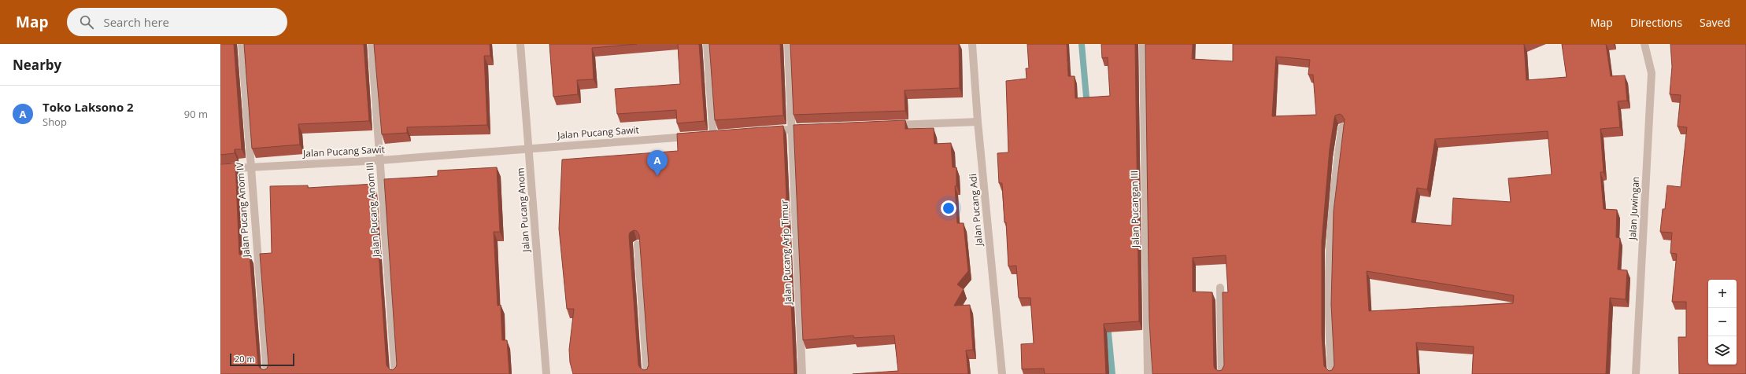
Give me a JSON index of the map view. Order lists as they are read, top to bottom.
{
  "streets": {
    "street": [
      "Jalan Pucang Sawit",
      "Jalan Juwingan",
      "Jalan Pucangan III",
      "Jalan Pucang Anom IV",
      "Jalan Pucang Anom III",
      "Jalan Pucang Anom",
      "Jalan Pucang Adi",
      "Jalan Pucang Arjo Timur"
    ]
  },
  "crossings": [
    ["Jalan Pucang Sawit", "Jalan Pucang Anom IV"],
    ["Jalan Pucang Sawit", "Jalan Pucang Anom III"],
    ["Jalan Pucang Sawit", "Jalan Pucang Anom"]
  ],
  "scale_bar": "20 m",
  "page": {
    "header": "Map",
    "search": "Search here",
    "nav": ["Map", "Directions", "Saved"],
    "heading": "Nearby",
    "list": [
      {
        "mark": "A",
        "name": "Toko Laksono 2",
        "note": "Shop",
        "value": "90 m"
      }
    ],
    "pins": "A",
    "map_buttons": ["+", "−"],
    "scale": "20 m"
  }
}
